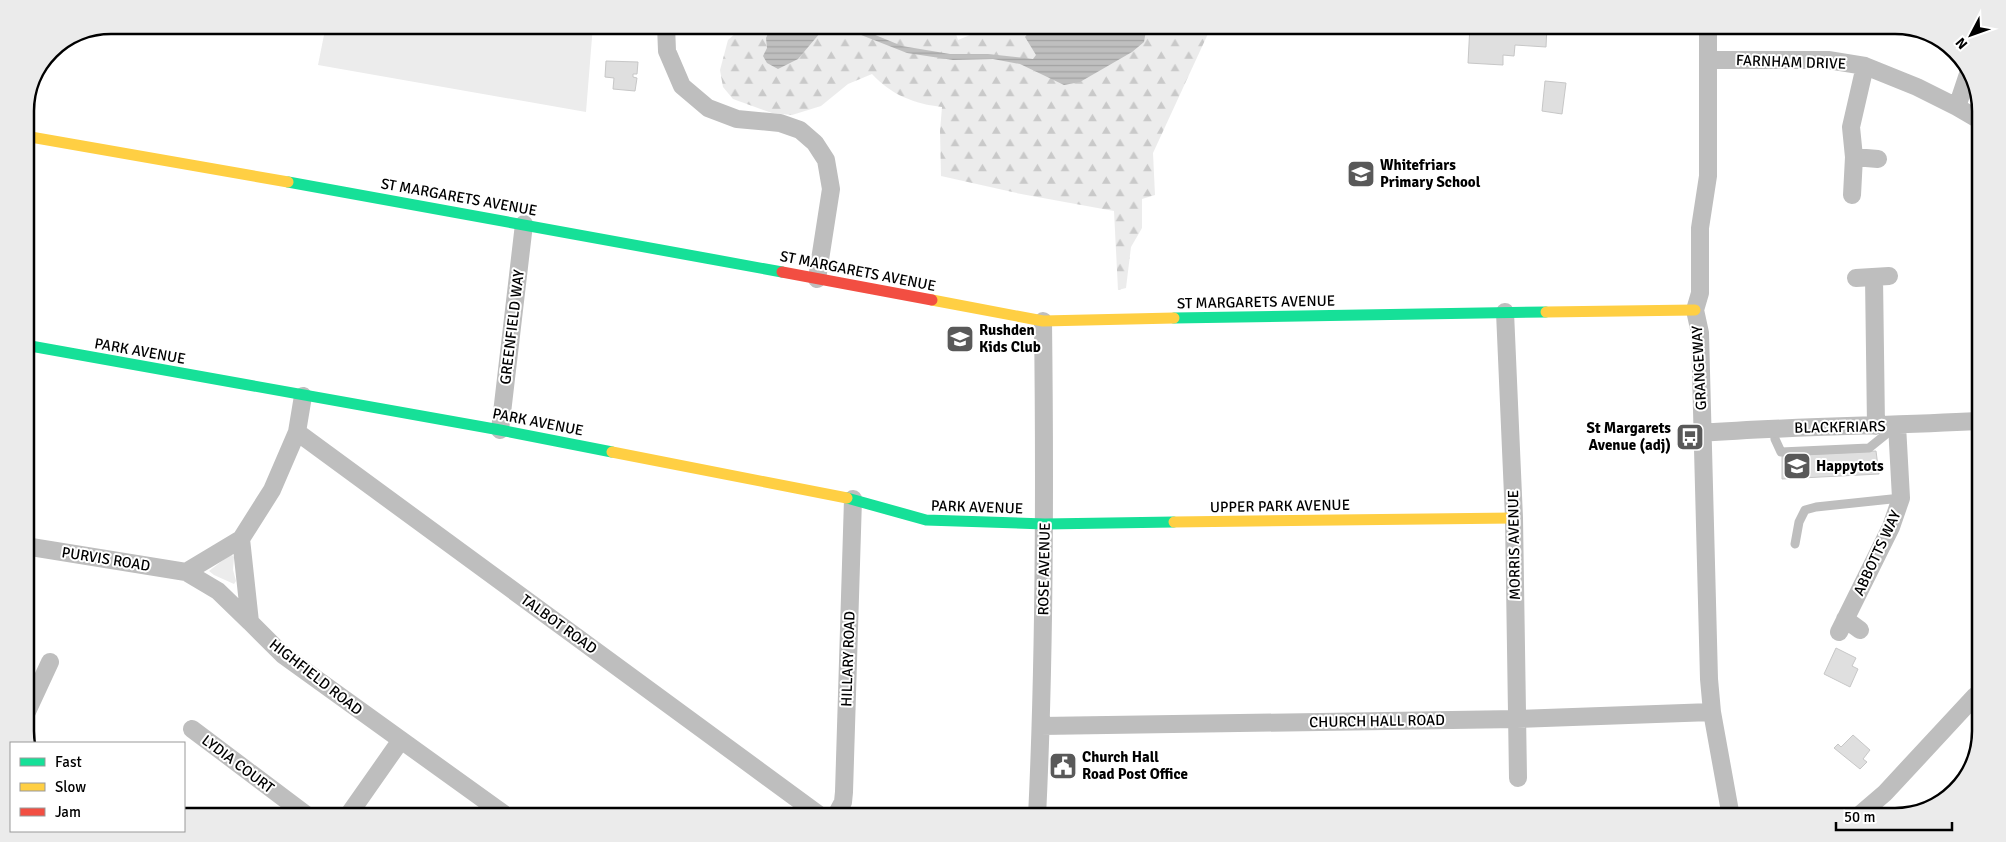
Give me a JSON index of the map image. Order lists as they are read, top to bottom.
{
  "streets": {
    "street": [
      "FARNHAM DRIVE",
      "ST MARGARETS AVENUE",
      "GREENFIELD WAY",
      "PARK AVENUE",
      "GRANGEWAY",
      "BLACKFRIARS",
      "UPPER PARK AVENUE",
      "MORRIS AVENUE",
      "ABBOTTS WAY",
      "PURVIS ROAD",
      "ROSE AVENUE",
      "TALBOT ROAD",
      "HILLARY ROAD",
      "HIGHFIELD ROAD",
      "CHURCH HALL ROAD",
      "LYDIA COURT"
    ]
  },
  "crossings": [
    ["FARNHAM DRIVE", "GRANGEWAY"],
    ["ST MARGARETS AVENUE", "GREENFIELD WAY"],
    ["ST MARGARETS AVENUE", "GRANGEWAY"],
    ["ST MARGARETS AVENUE", "MORRIS AVENUE"],
    ["ST MARGARETS AVENUE", "ROSE AVENUE"],
    ["GREENFIELD WAY", "PARK AVENUE"],
    ["PARK AVENUE", "UPPER PARK AVENUE"],
    ["PARK AVENUE", "ROSE AVENUE"],
    ["PARK AVENUE", "HILLARY ROAD"],
    ["GRANGEWAY", "BLACKFRIARS"],
    ["GRANGEWAY", "CHURCH HALL ROAD"],
    ["BLACKFRIARS", "ABBOTTS WAY"],
    ["UPPER PARK AVENUE", "MORRIS AVENUE"],
    ["UPPER PARK AVENUE", "ROSE AVENUE"],
    ["MORRIS AVENUE", "CHURCH HALL ROAD"],
    ["PURVIS ROAD", "HIGHFIELD ROAD"],
    ["ROSE AVENUE", "CHURCH HALL ROAD"]
  ],
  "places": {
    "school or university": ["Whitefriars Primary School", "Rushden Kids Club", "Happytots"],
    "bus stop": ["St Margarets Avenue (adj)"],
    "public building": ["Church Hall Road Post Office"]
  },
  "legend": ["Fast", "Slow", "Jam"],
  "scale_bar": "50 m",
  "north": "bottom left"
}
